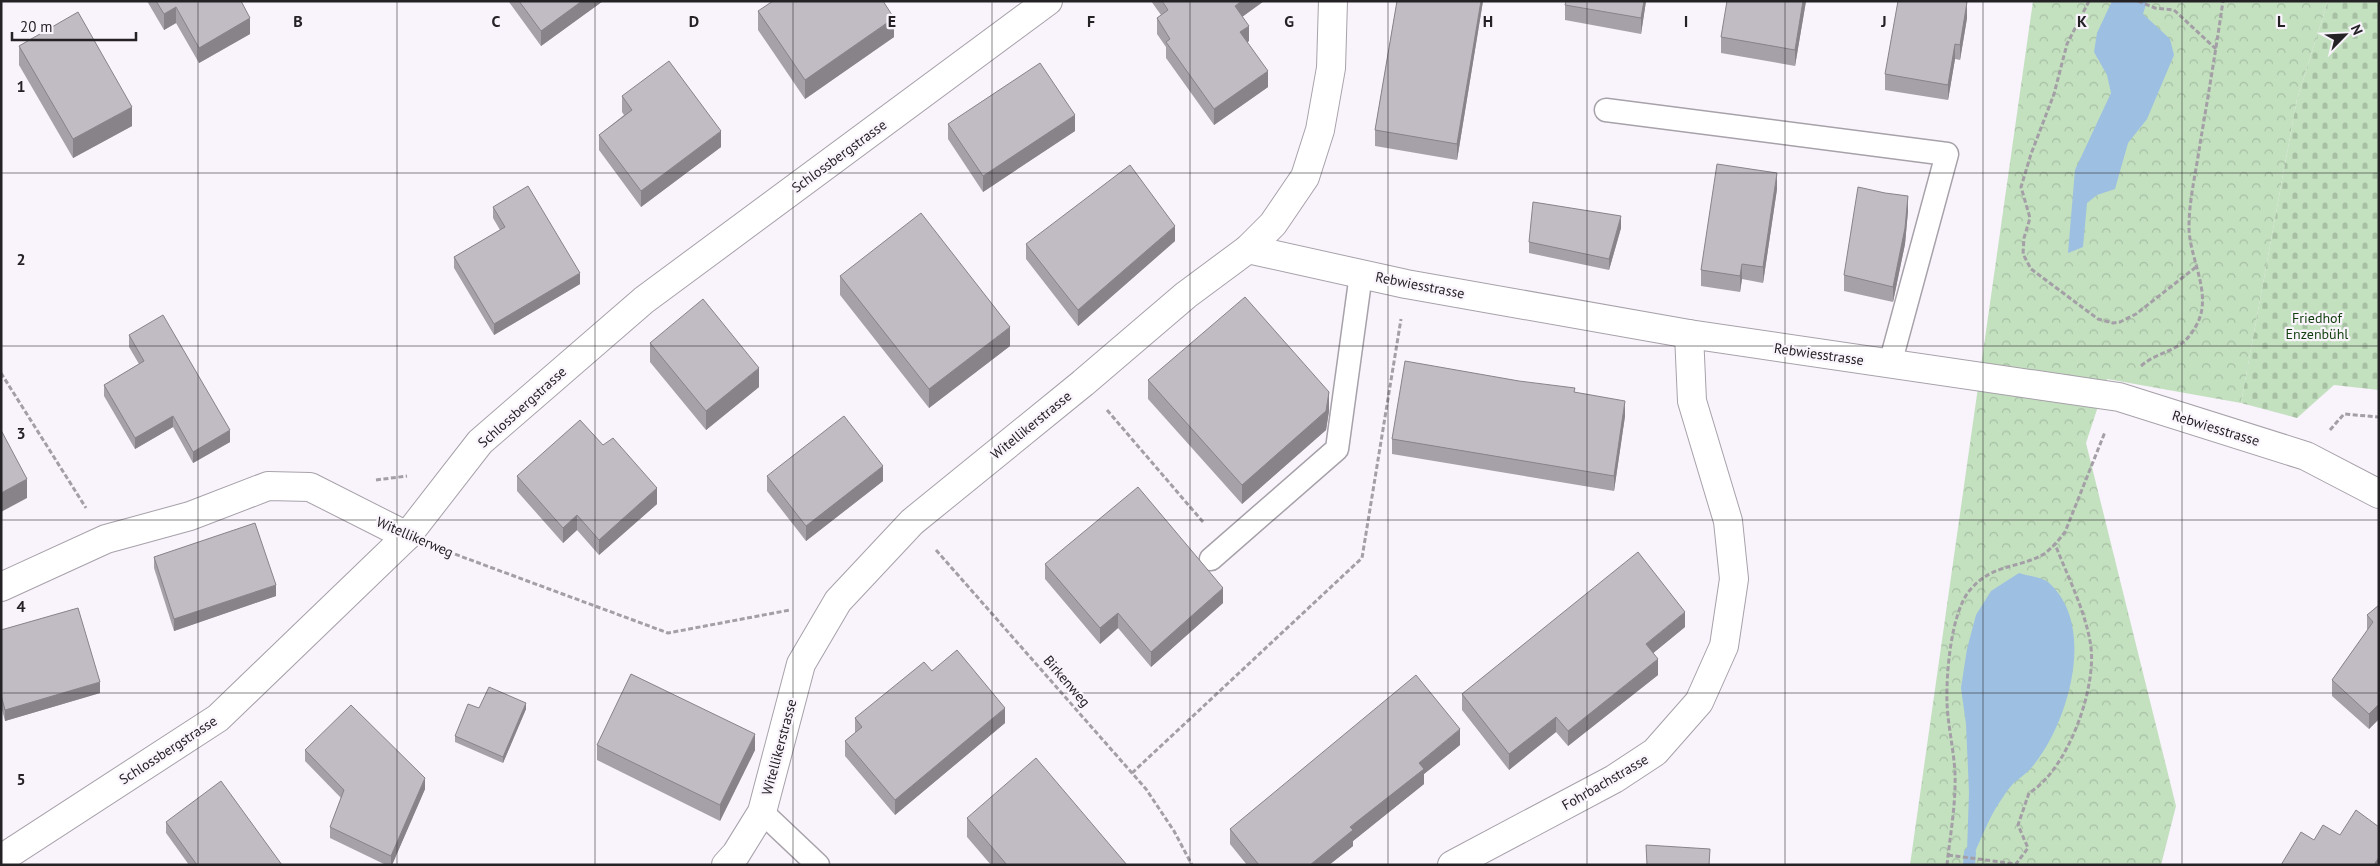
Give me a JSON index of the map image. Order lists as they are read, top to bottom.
{
  "streets": {
    "street": [
      "Schlossbergstrasse",
      "Rebwiesstrasse",
      "Witellikerstrasse",
      "Witellikerweg",
      "Fohrbachstrasse"
    ],
    "path": ["Birkenweg"]
  },
  "crossings": [
    ["Schlossbergstrasse", "Witellikerweg"],
    ["Rebwiesstrasse", "Witellikerstrasse"],
    ["Rebwiesstrasse", "Fohrbachstrasse"],
    ["Witellikerstrasse", "Witellikerweg"],
    ["Witellikerstrasse", "Birkenweg"]
  ],
  "parks": ["Friedhof Enzenbühl"],
  "scale_bar": "20 m",
  "north": "top right",
  "grid": {
    "columns": [
      "B",
      "C",
      "D",
      "E",
      "F",
      "G",
      "H",
      "I",
      "J",
      "K",
      "L"
    ],
    "rows": [
      "1",
      "2",
      "3",
      "4",
      "5"
    ]
  }
}
